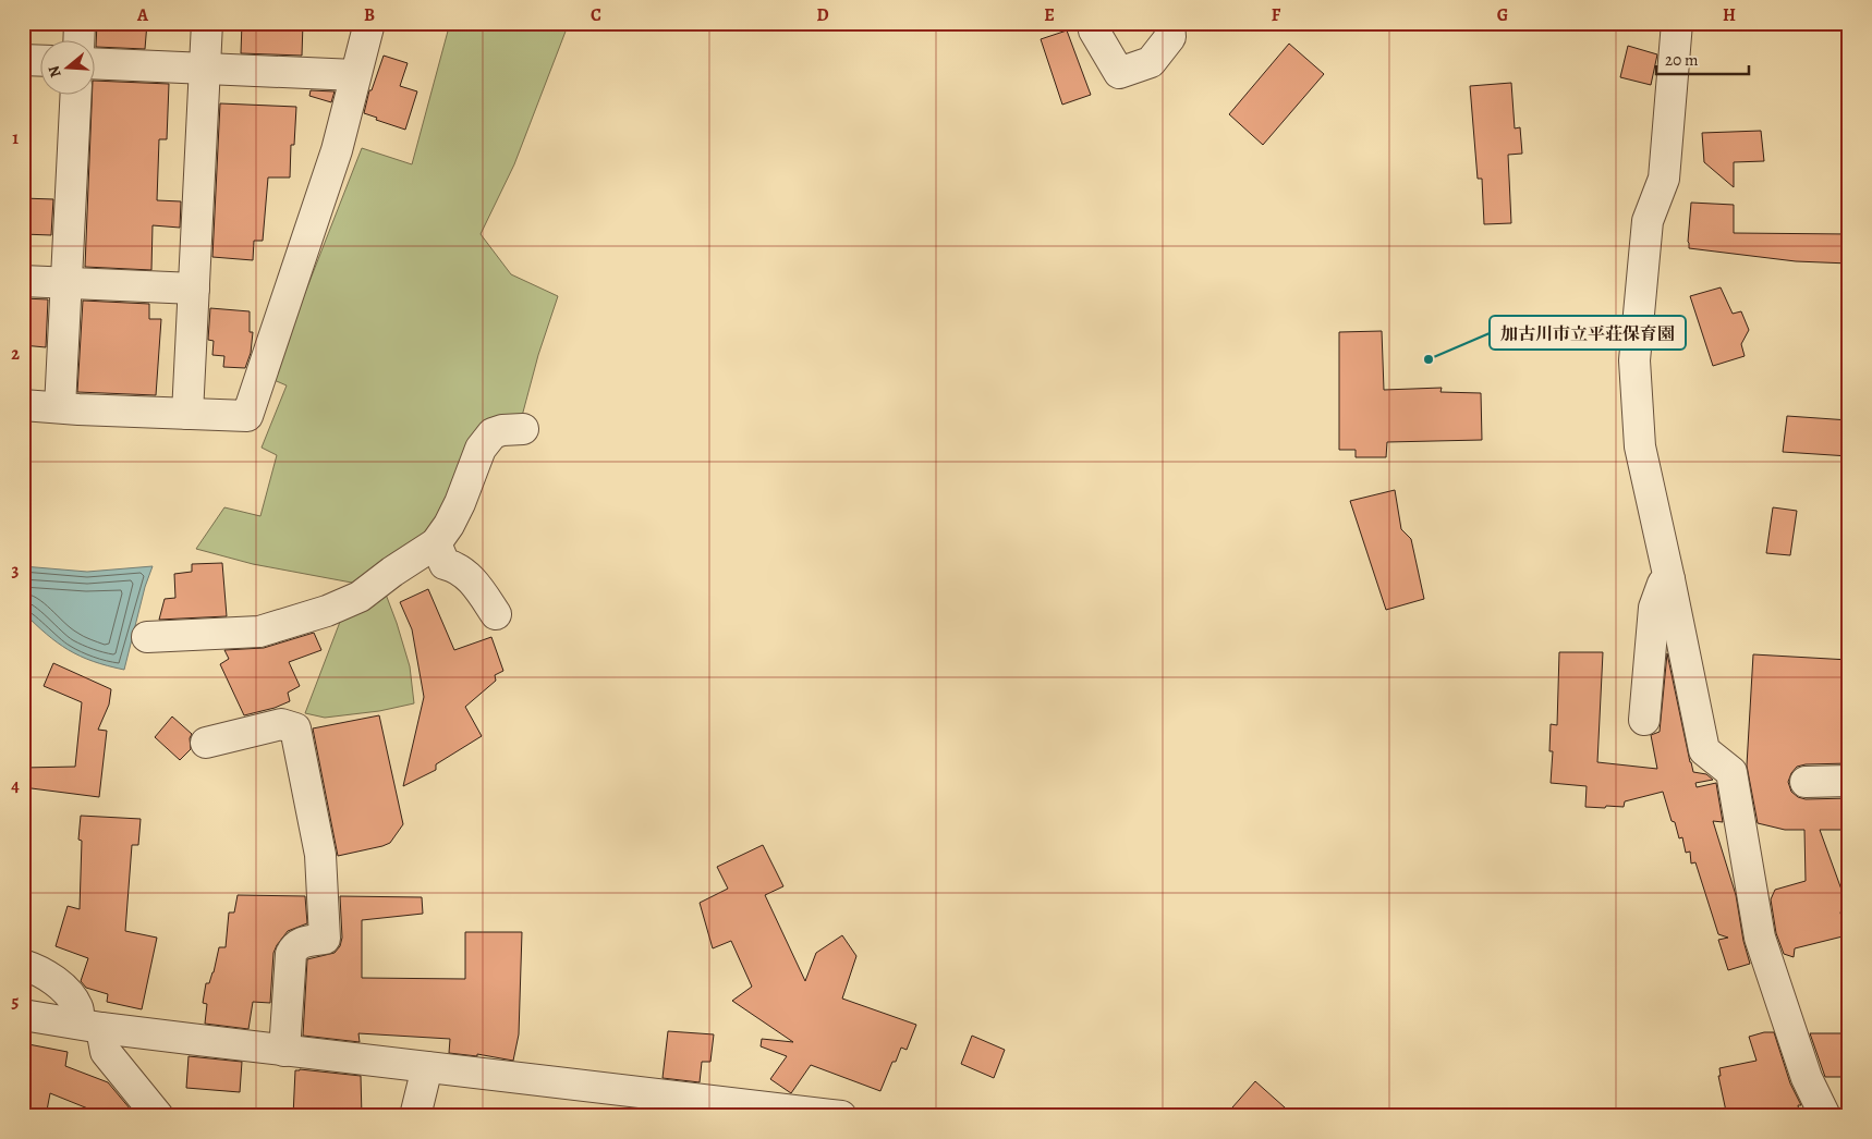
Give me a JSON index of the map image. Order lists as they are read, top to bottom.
{
  "places": ["加古川市立平荘保育園"],
  "scale_bar": "20 m",
  "north": "left",
  "grid": {
    "columns": [
      "A",
      "B",
      "C",
      "D",
      "E",
      "F",
      "G",
      "H"
    ],
    "rows": [
      "1",
      "2",
      "3",
      "4",
      "5"
    ]
  }
}
